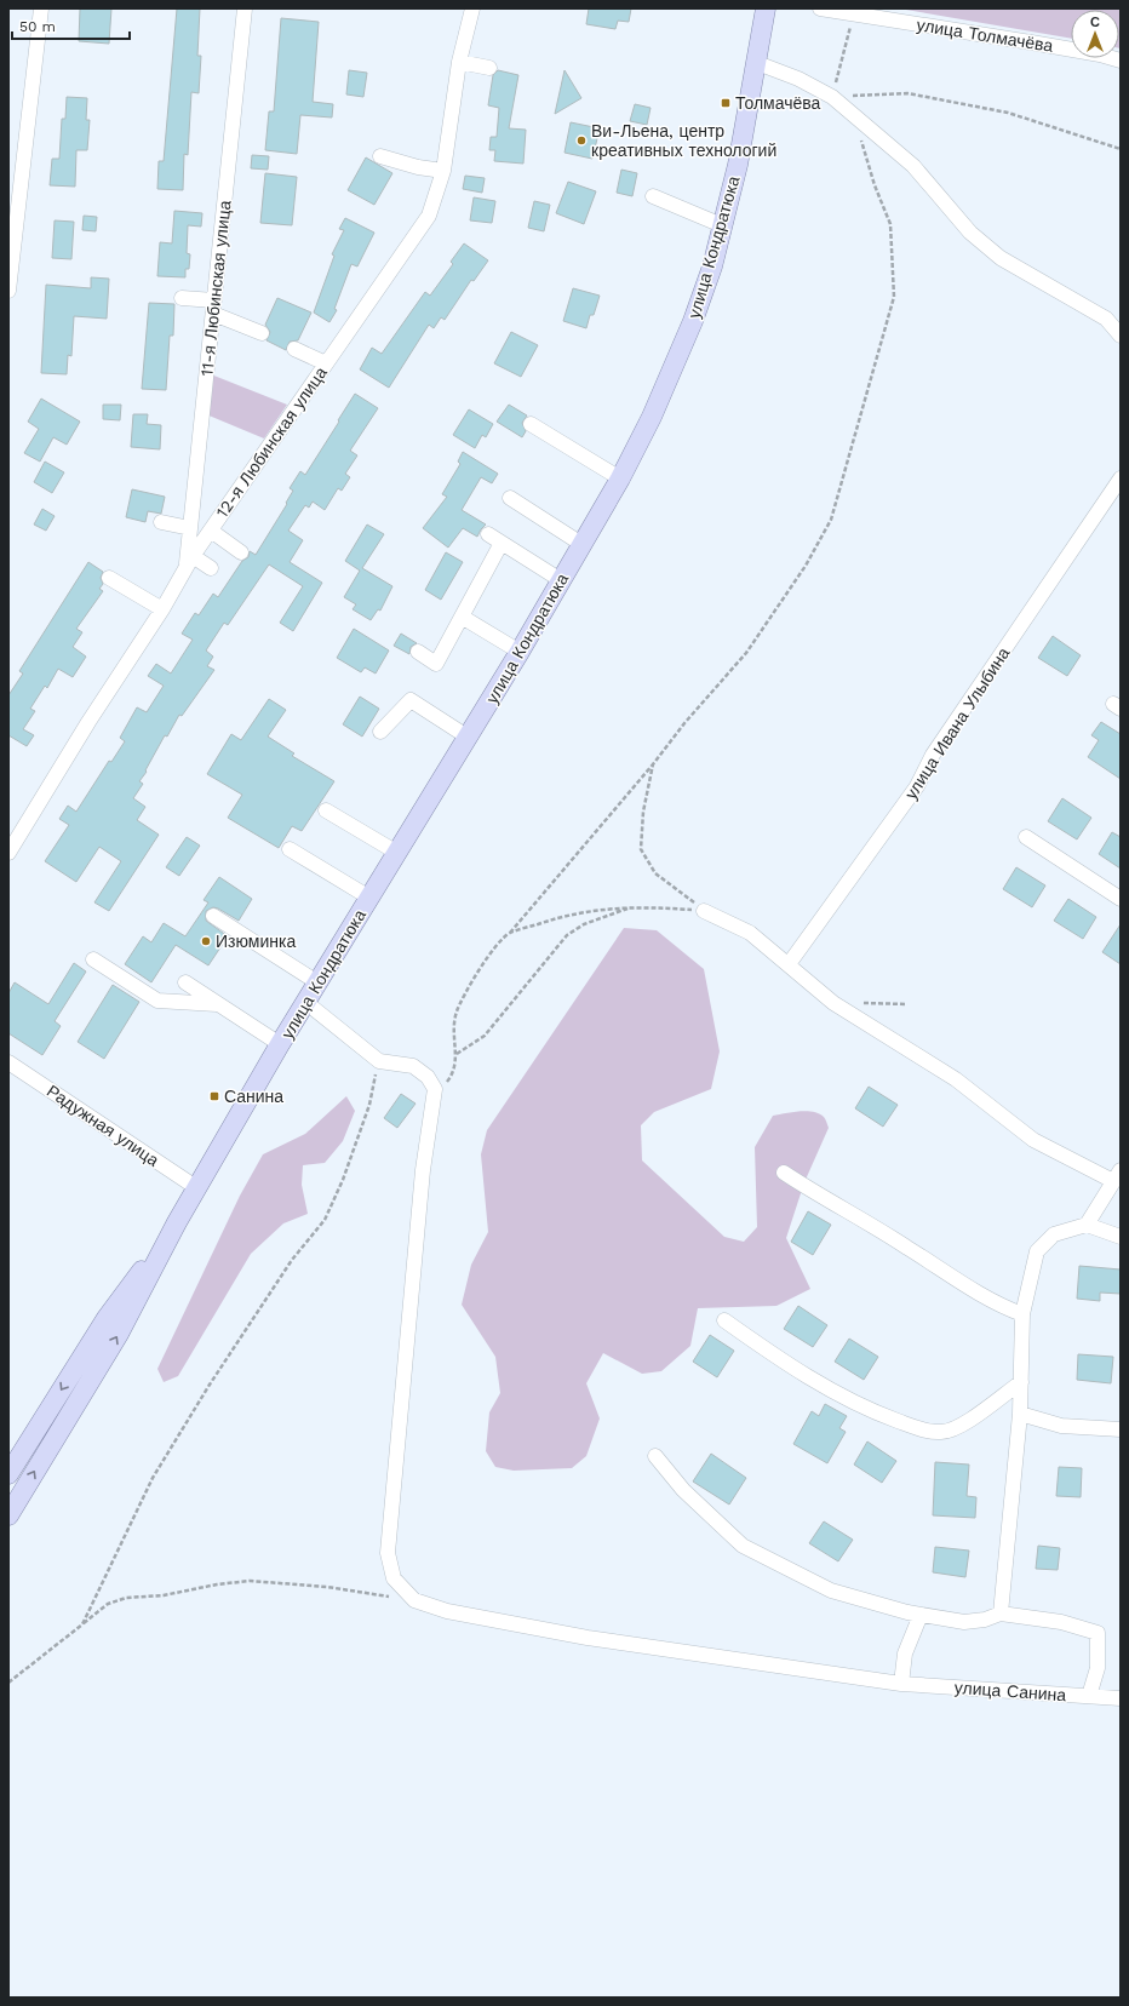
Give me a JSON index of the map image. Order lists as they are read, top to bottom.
{
  "streets": {
    "main road": ["улица Кондратюка"],
    "street": [
      "улица Толмачёва",
      "11-я Любинская улица",
      "12-я Любинская улица",
      "улица Ивана Улыбина",
      "Радужная улица",
      "улица Санина"
    ]
  },
  "crossings": [
    ["улица Кондратюка", "Радужная улица"],
    ["11-я Любинская улица", "12-я Любинская улица"]
  ],
  "places": {
    "transit": ["Толмачёва", "Санина"],
    "other": ["Ви-Льена, центр креативных технологий", "Изюминка"]
  },
  "scale_bar": "50 m",
  "north": "top"
}
